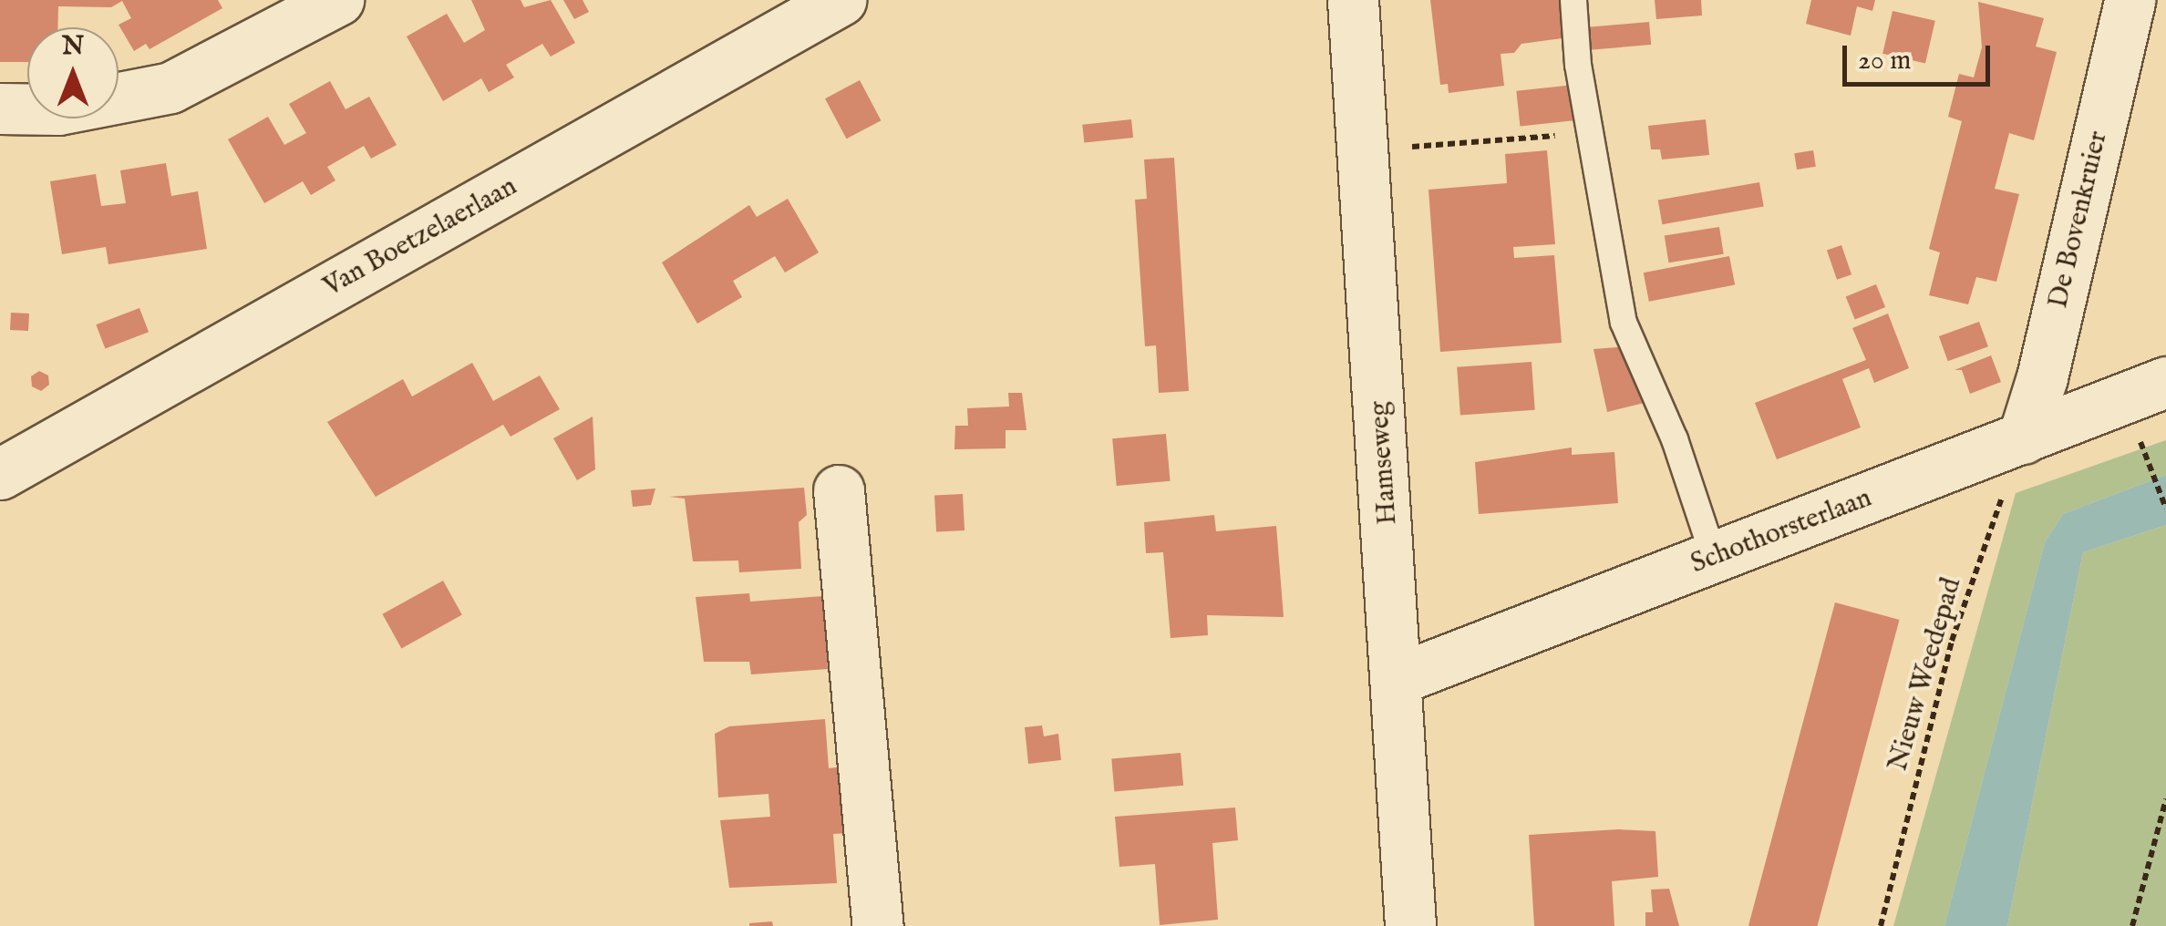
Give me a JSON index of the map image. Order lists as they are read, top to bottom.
{
  "streets": {
    "street": [
      "De Bovenkruier",
      "Van Boetzelaerlaan",
      "Hamseweg",
      "Schothorsterlaan"
    ],
    "path": ["Nieuw Weedepad"]
  },
  "crossings": [
    ["De Bovenkruier", "Schothorsterlaan"],
    ["De Bovenkruier", "Nieuw Weedepad"],
    ["Hamseweg", "Schothorsterlaan"],
    ["Schothorsterlaan", "Nieuw Weedepad"]
  ],
  "scale_bar": "20 m",
  "north": "top"
}
